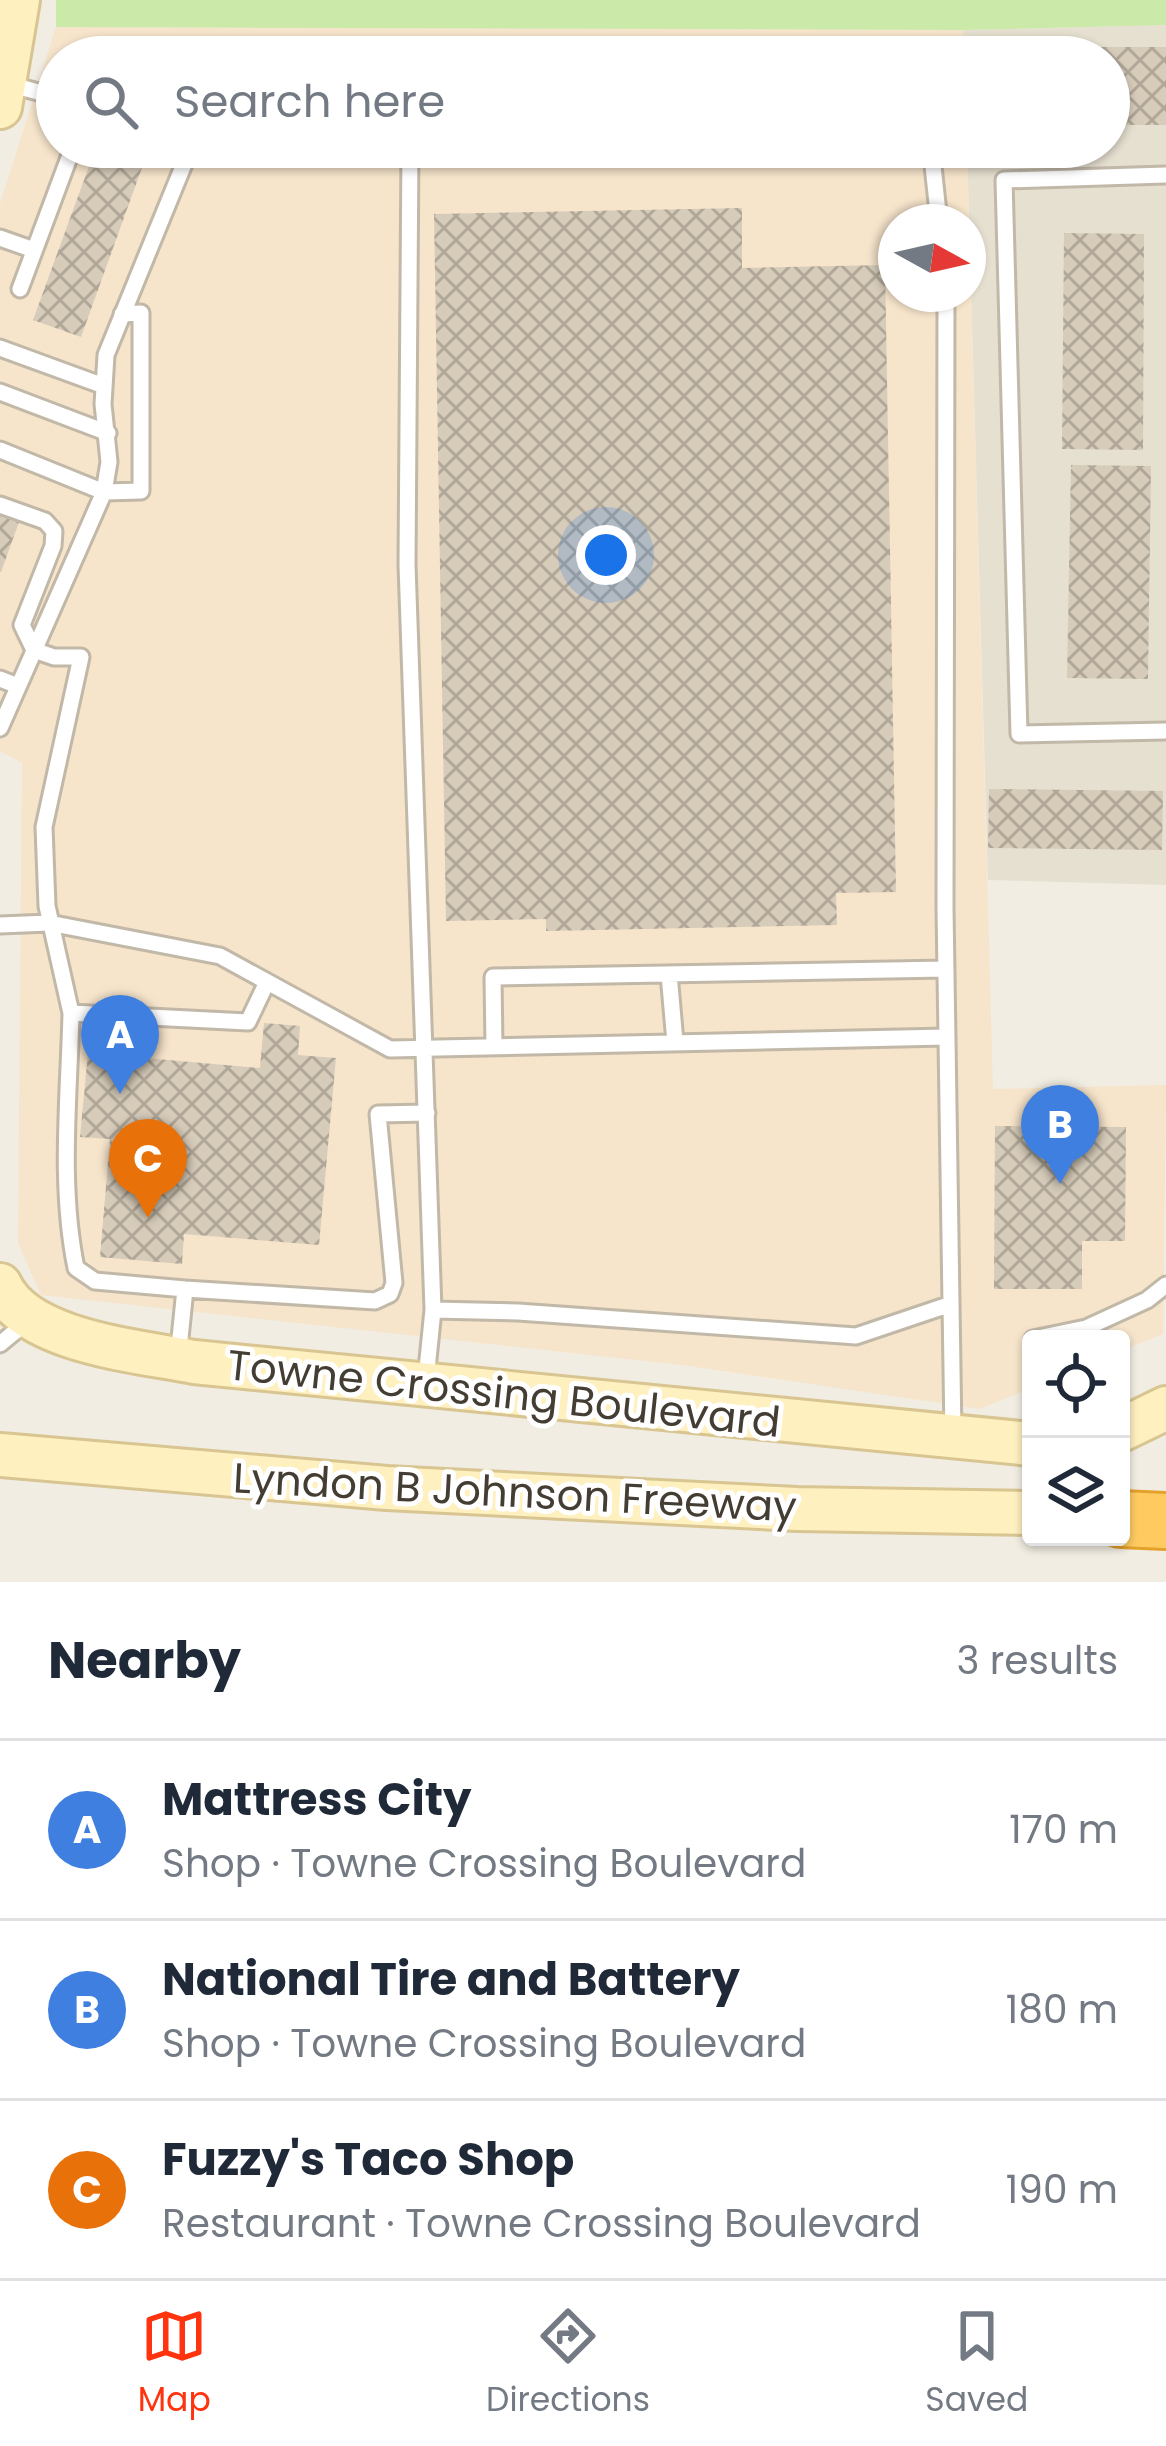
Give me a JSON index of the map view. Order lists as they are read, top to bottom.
{
  "streets": {
    "main road": ["Towne Crossing Boulevard", "Lyndon B Johnson Freeway"]
  },
  "north": "right",
  "page": {
    "search": "Search here",
    "pins": ["A", "B", "C"],
    "heading": ["Nearby", "3 results"],
    "list": [
      {
        "mark": "A",
        "name": "Mattress City",
        "note": "Shop · Towne Crossing Boulevard",
        "value": "170 m"
      },
      {
        "mark": "B",
        "name": "National Tire and Battery",
        "note": "Shop · Towne Crossing Boulevard",
        "value": "180 m"
      },
      {
        "mark": "C",
        "name": "Fuzzy's Taco Shop",
        "note": "Restaurant · Towne Crossing Boulevard",
        "value": "190 m"
      }
    ],
    "nav": ["Map", "Directions", "Saved"]
  }
}
